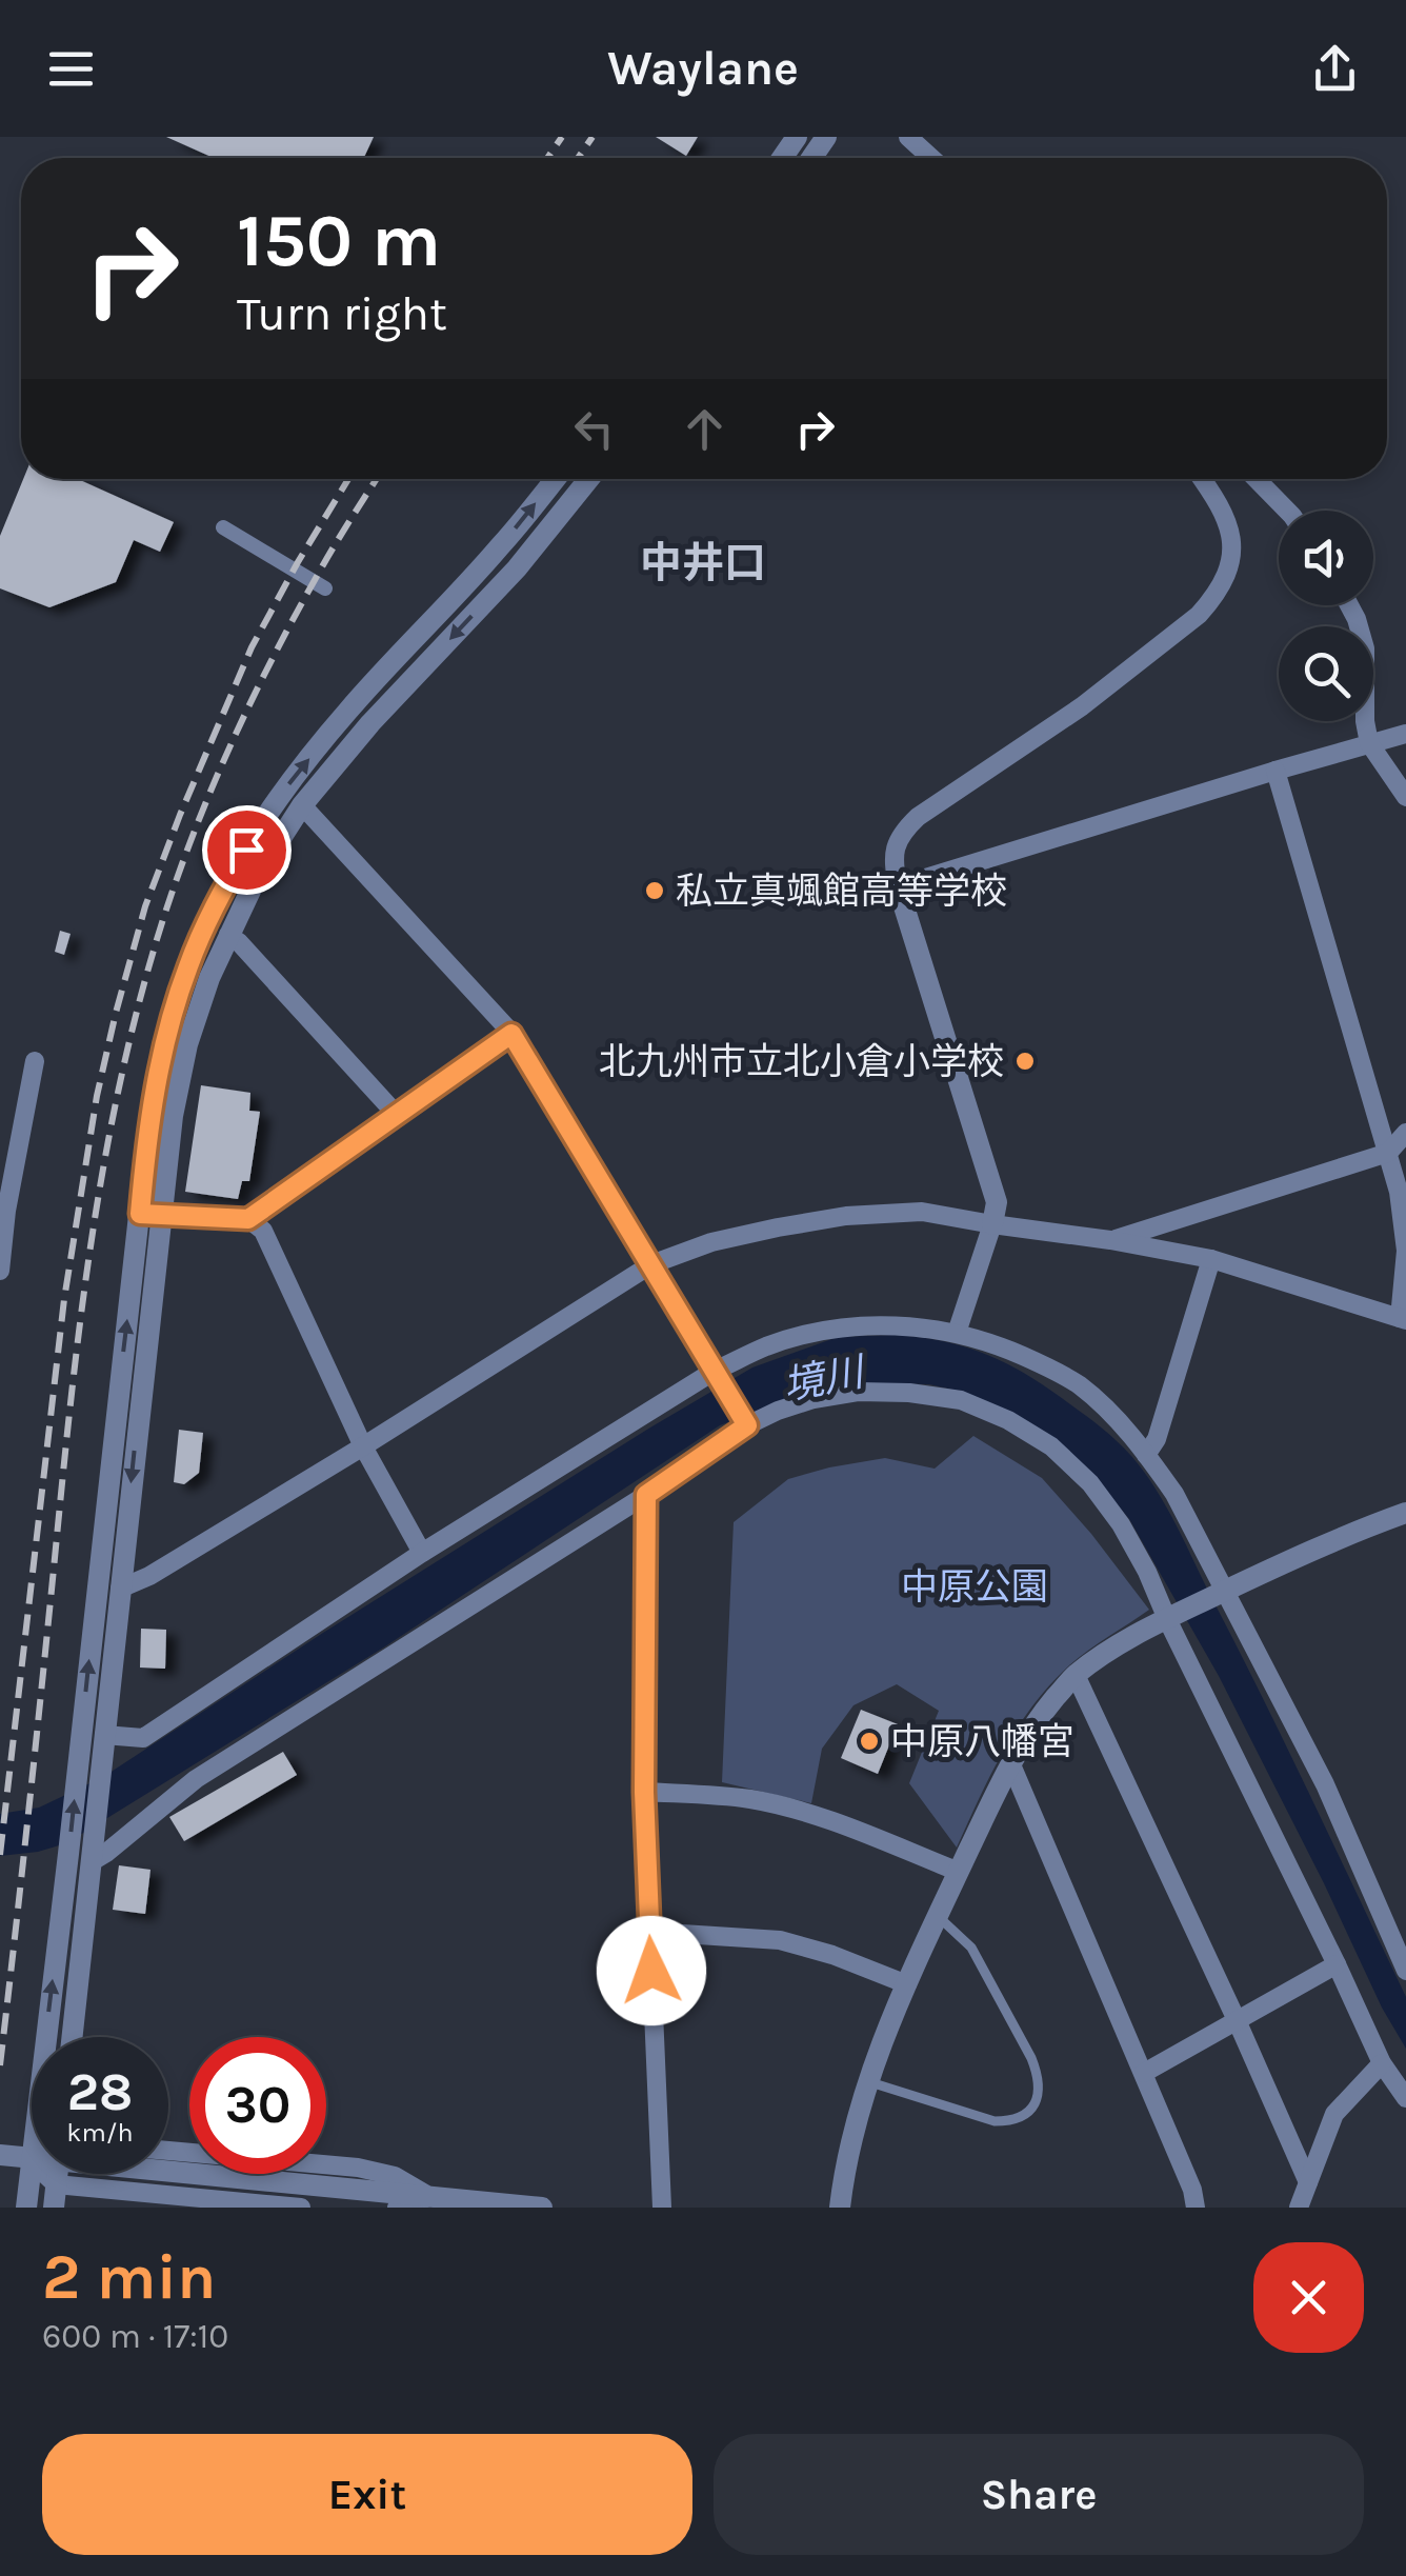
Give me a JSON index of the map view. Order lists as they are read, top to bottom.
{
  "districts": ["中井口"],
  "water": ["境川"],
  "parks": ["中原公園"],
  "places": ["私立真颯館高等学校", "北九州市立北小倉小学校", "中原八幡宮"],
  "page": {
    "header": "Waylane",
    "turn": ["150 m", "Turn right"],
    "speed": "28 km/h",
    "limit": "30",
    "heading": ["2 min", "600 m · 17:10"],
    "buttons": ["Exit", "Share"]
  }
}
